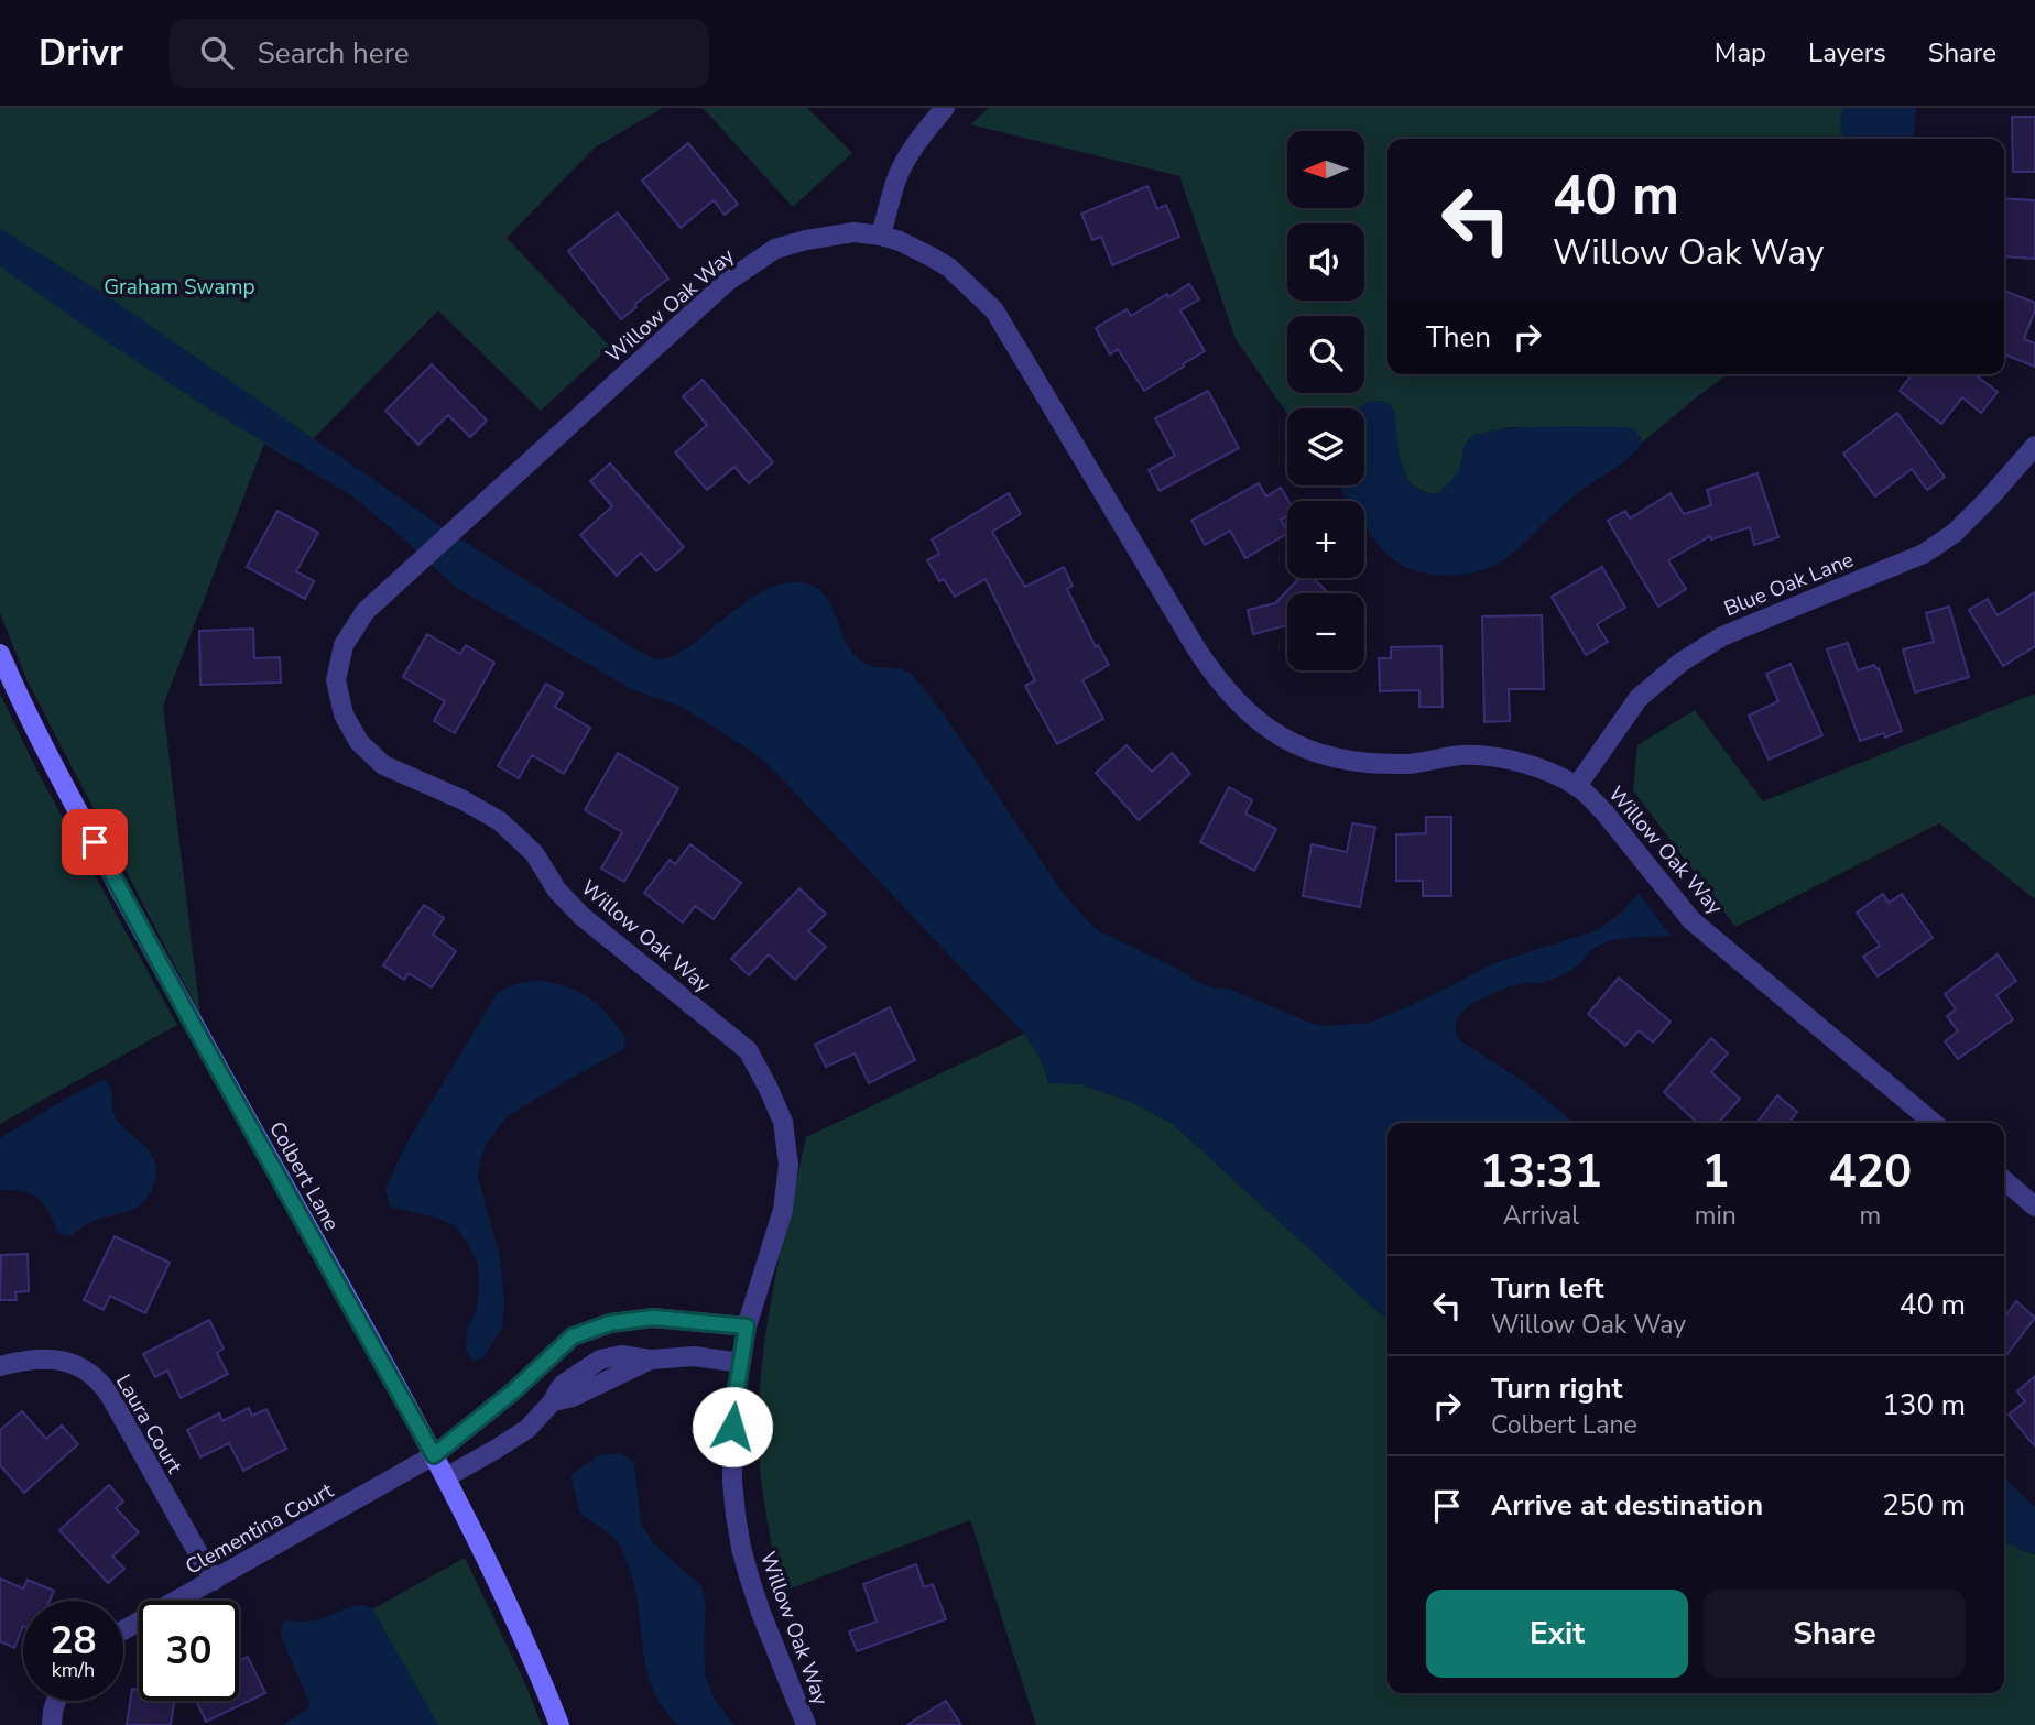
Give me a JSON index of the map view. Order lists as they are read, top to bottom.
{
  "streets": {
    "street": [
      "Willow Oak Way",
      "Blue Oak Lane",
      "Colbert Lane",
      "Laura Court",
      "Clementina Court"
    ]
  },
  "crossings": [
    ["Willow Oak Way", "Blue Oak Lane"],
    ["Colbert Lane", "Clementina Court"],
    ["Laura Court", "Clementina Court"]
  ],
  "parks": ["Graham Swamp"],
  "north": "left",
  "page": {
    "header": "Drivr",
    "search": "Search here",
    "nav": ["Map", "Layers", "Share"],
    "map_buttons": ["+", "−"],
    "turn": ["40 m", "Willow Oak Way"],
    "then": "Then",
    "eta": [
      "13:31",
      "Arrival",
      "1",
      "min",
      "420",
      "m"
    ],
    "list": [
      {
        "name": "Turn left",
        "note": "Willow Oak Way",
        "value": "40 m"
      },
      {
        "name": "Turn right",
        "note": "Colbert Lane",
        "value": "130 m"
      },
      {
        "name": "Arrive at destination",
        "value": "250 m"
      }
    ],
    "buttons": ["Exit", "Share"],
    "speed": "28 km/h",
    "limit": "30"
  }
}
